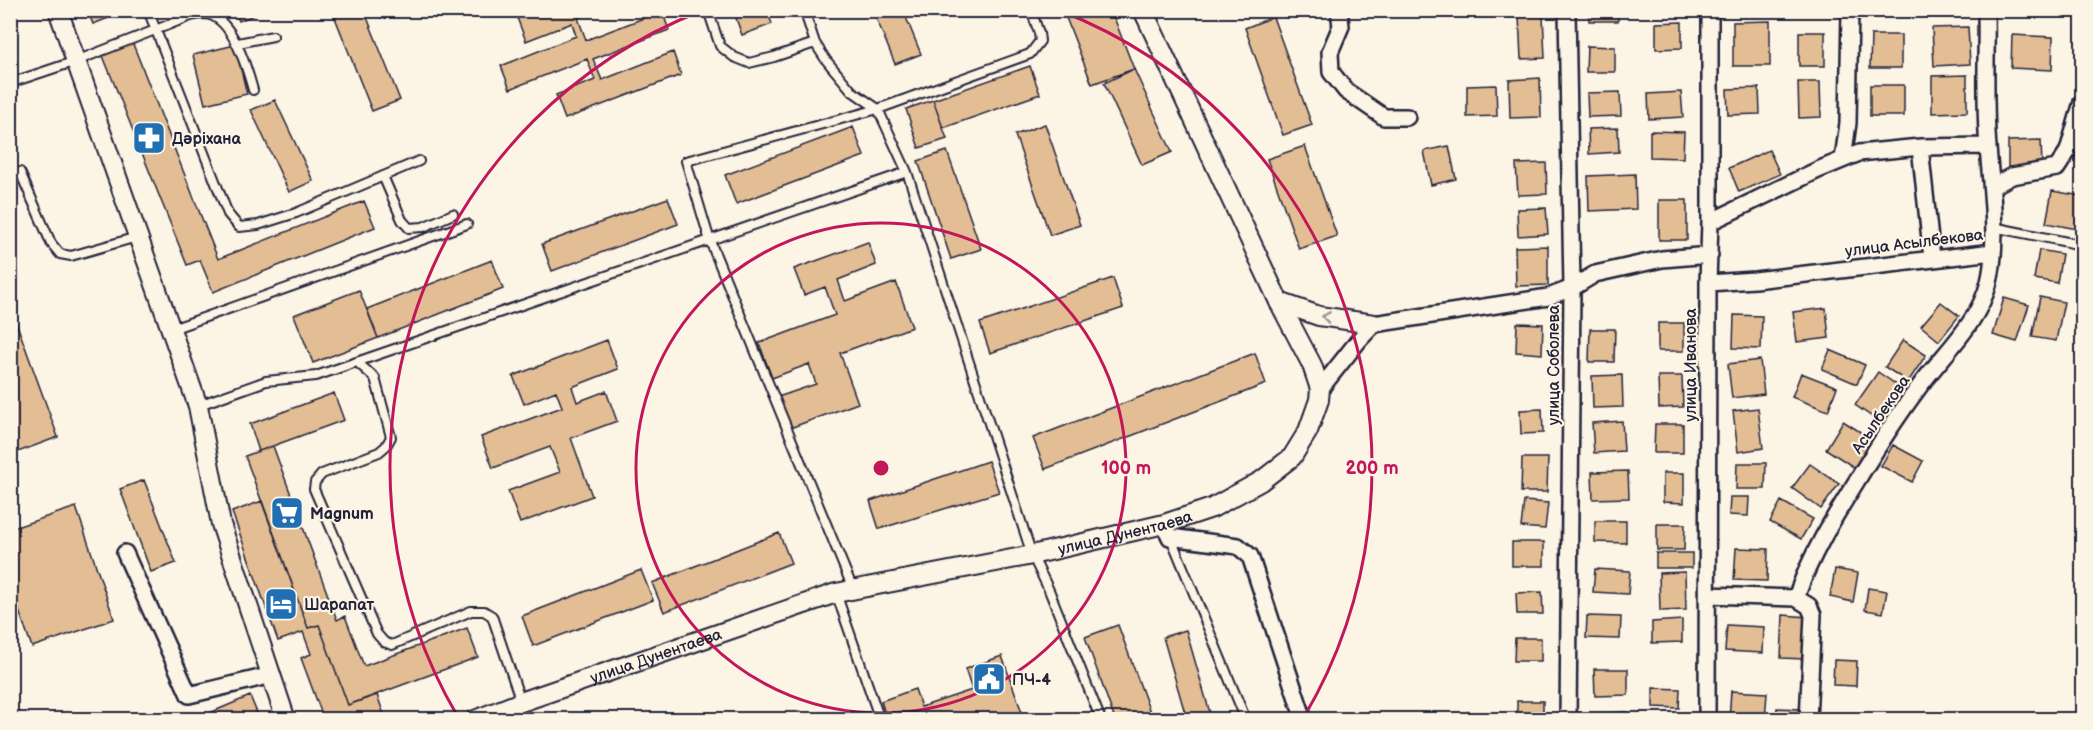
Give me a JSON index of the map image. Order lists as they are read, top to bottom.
{
  "streets": {
    "street": [
      "улица Асылбекова",
      "улица Соболева",
      "улица Иванова",
      "Асылбекова",
      "улица Дунентаева"
    ]
  },
  "crossings": [
    ["улица Асылбекова", "улица Иванова"],
    ["улица Асылбекова", "Асылбекова"]
  ],
  "places": {
    "pharmacy": ["Дəріхана"],
    "supermarket": ["Magnum"],
    "hotel": ["Шарапат"],
    "public building": ["ПЧ-4"]
  },
  "rings": ["100 m", "200 m"]
}
